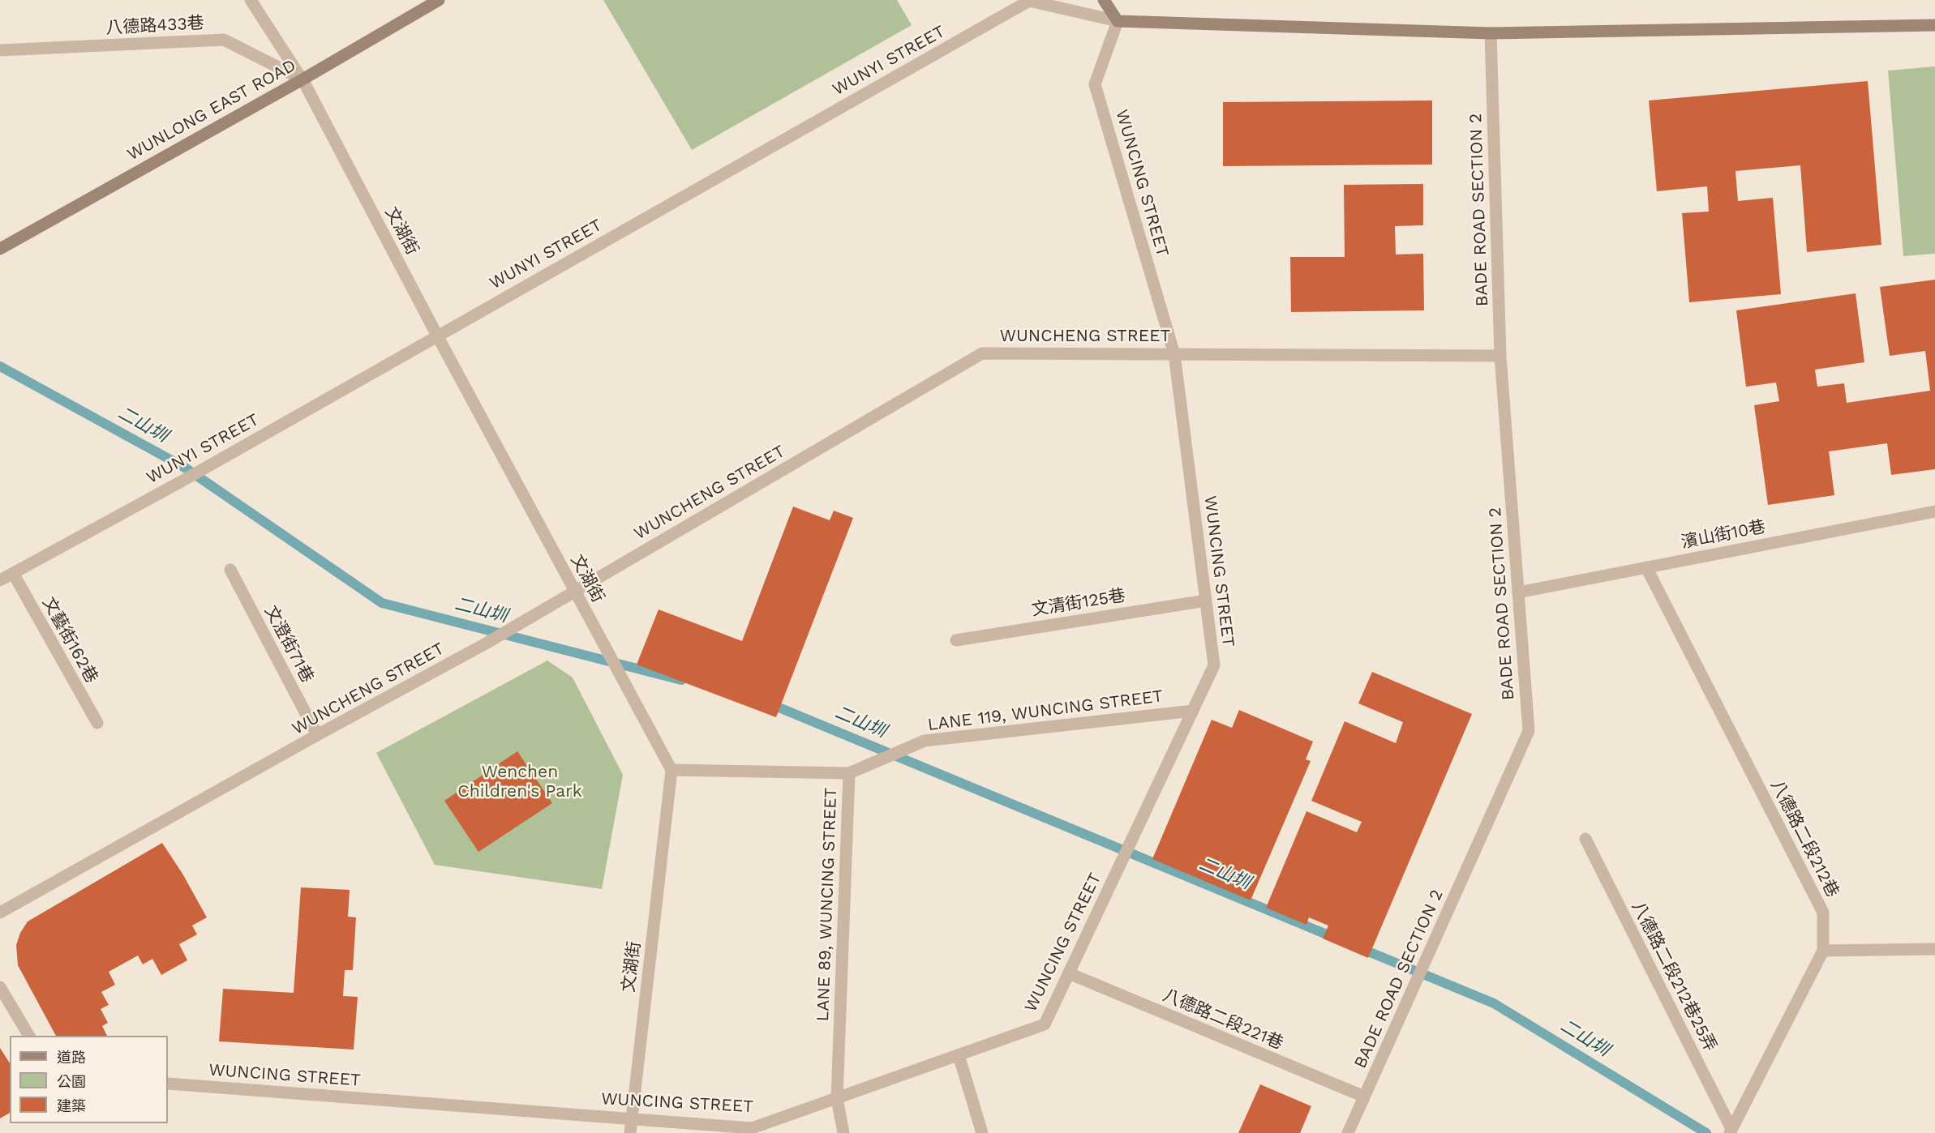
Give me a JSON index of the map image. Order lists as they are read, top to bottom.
{
  "streets": {
    "street": [
      "八德路433巷",
      "WUNYI STREET",
      "WUNLONG EAST ROAD",
      "WUNCING STREET",
      "BADE ROAD SECTION 2",
      "文湖街",
      "WUNCHENG STREET",
      "濱山街10巷",
      "文清街125巷",
      "文藝街162巷",
      "文澄街71巷",
      "LANE 119, WUNCING STREET",
      "八德路二段212巷",
      "LANE 89, WUNCING STREET",
      "八德路二段212巷25弄",
      "八德路二段221巷"
    ]
  },
  "crossings": [
    ["八德路433巷", "WUNLONG EAST ROAD"],
    ["八德路433巷", "文湖街"],
    ["WUNYI STREET", "WUNCING STREET"],
    ["WUNYI STREET", "文湖街"],
    ["WUNYI STREET", "文藝街162巷"],
    ["WUNLONG EAST ROAD", "文湖街"],
    ["WUNCING STREET", "文湖街"],
    ["WUNCING STREET", "WUNCHENG STREET"],
    ["WUNCING STREET", "文清街125巷"],
    ["WUNCING STREET", "LANE 119, WUNCING STREET"],
    ["WUNCING STREET", "LANE 89, WUNCING STREET"],
    ["WUNCING STREET", "八德路二段221巷"],
    ["BADE ROAD SECTION 2", "WUNCHENG STREET"],
    ["BADE ROAD SECTION 2", "濱山街10巷"],
    ["BADE ROAD SECTION 2", "八德路二段221巷"],
    ["文湖街", "WUNCHENG STREET"],
    ["文湖街", "LANE 89, WUNCING STREET"],
    ["WUNCHENG STREET", "文澄街71巷"],
    ["濱山街10巷", "八德路二段212巷"],
    ["LANE 119, WUNCING STREET", "LANE 89, WUNCING STREET"],
    ["八德路二段212巷", "八德路二段212巷25弄"]
  ],
  "water": ["二山圳"],
  "parks": ["Wenchen Children's Park"],
  "legend": ["道路", "公園", "建築"]
}
